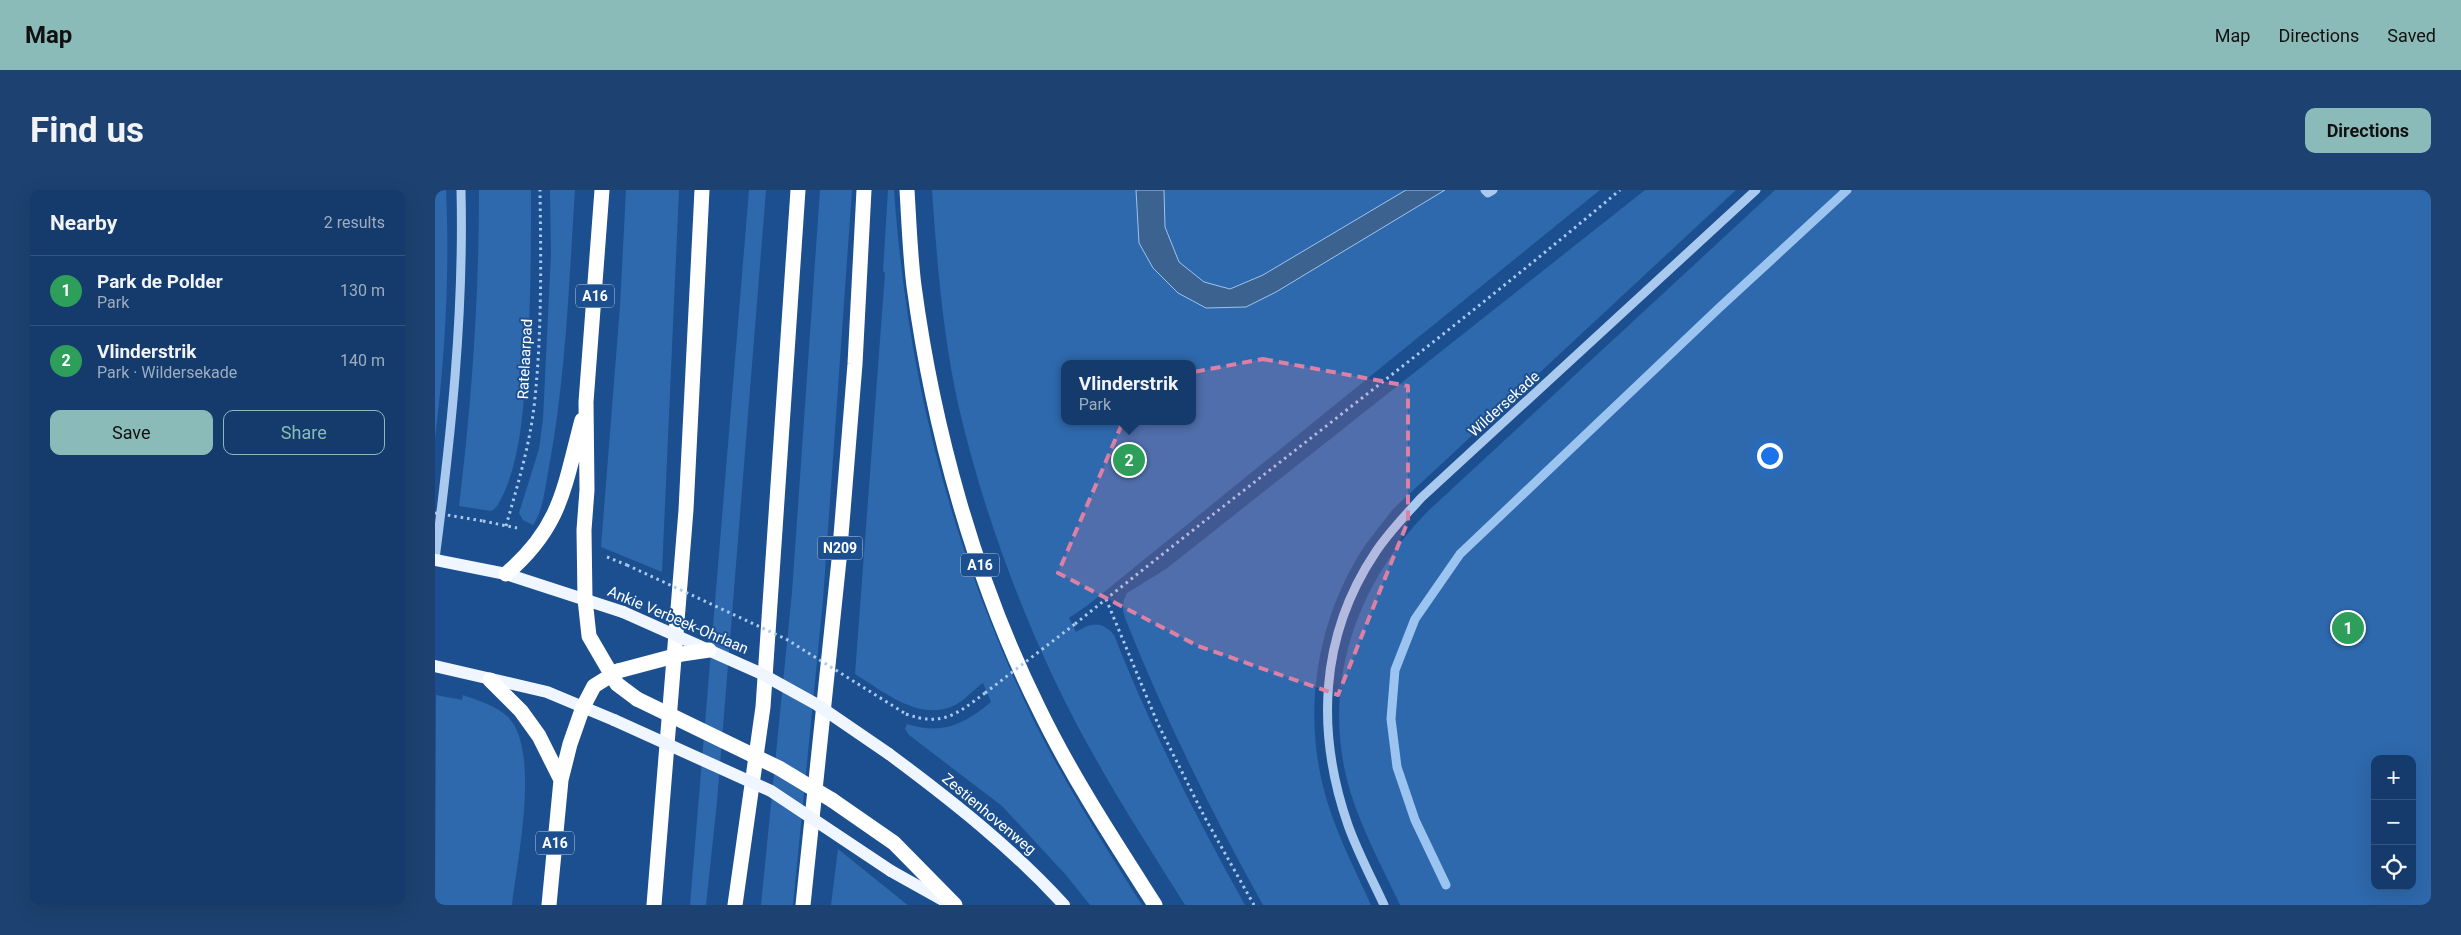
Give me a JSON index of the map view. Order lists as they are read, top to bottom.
{
  "streets": {
    "highway": ["A16", "N209"],
    "main road": ["Ankie Verbeek-Ohrlaan", "Zestienhovenweg"],
    "street": ["Wildersekade"],
    "path": ["Ratelaarpad"]
  },
  "crossings": [
    ["A16", "Ankie Verbeek-Ohrlaan"],
    ["Ankie Verbeek-Ohrlaan", "Zestienhovenweg"]
  ],
  "page": {
    "header": "Map",
    "nav": ["Map", "Directions", "Saved"],
    "buttons": [
      "Directions",
      ["Save", "Share"]
    ],
    "title": "Find us",
    "heading": ["Nearby", "2 results"],
    "list": [
      {
        "mark": "1",
        "name": "Park de Polder",
        "note": "Park",
        "value": "130 m"
      },
      {
        "mark": "2",
        "name": "Vlinderstrik",
        "note": "Park · Wildersekade",
        "value": "140 m"
      }
    ],
    "popup": ["Vlinderstrik", "Park"],
    "pins": ["2", "1"],
    "map_buttons": ["+", "−"]
  }
}
